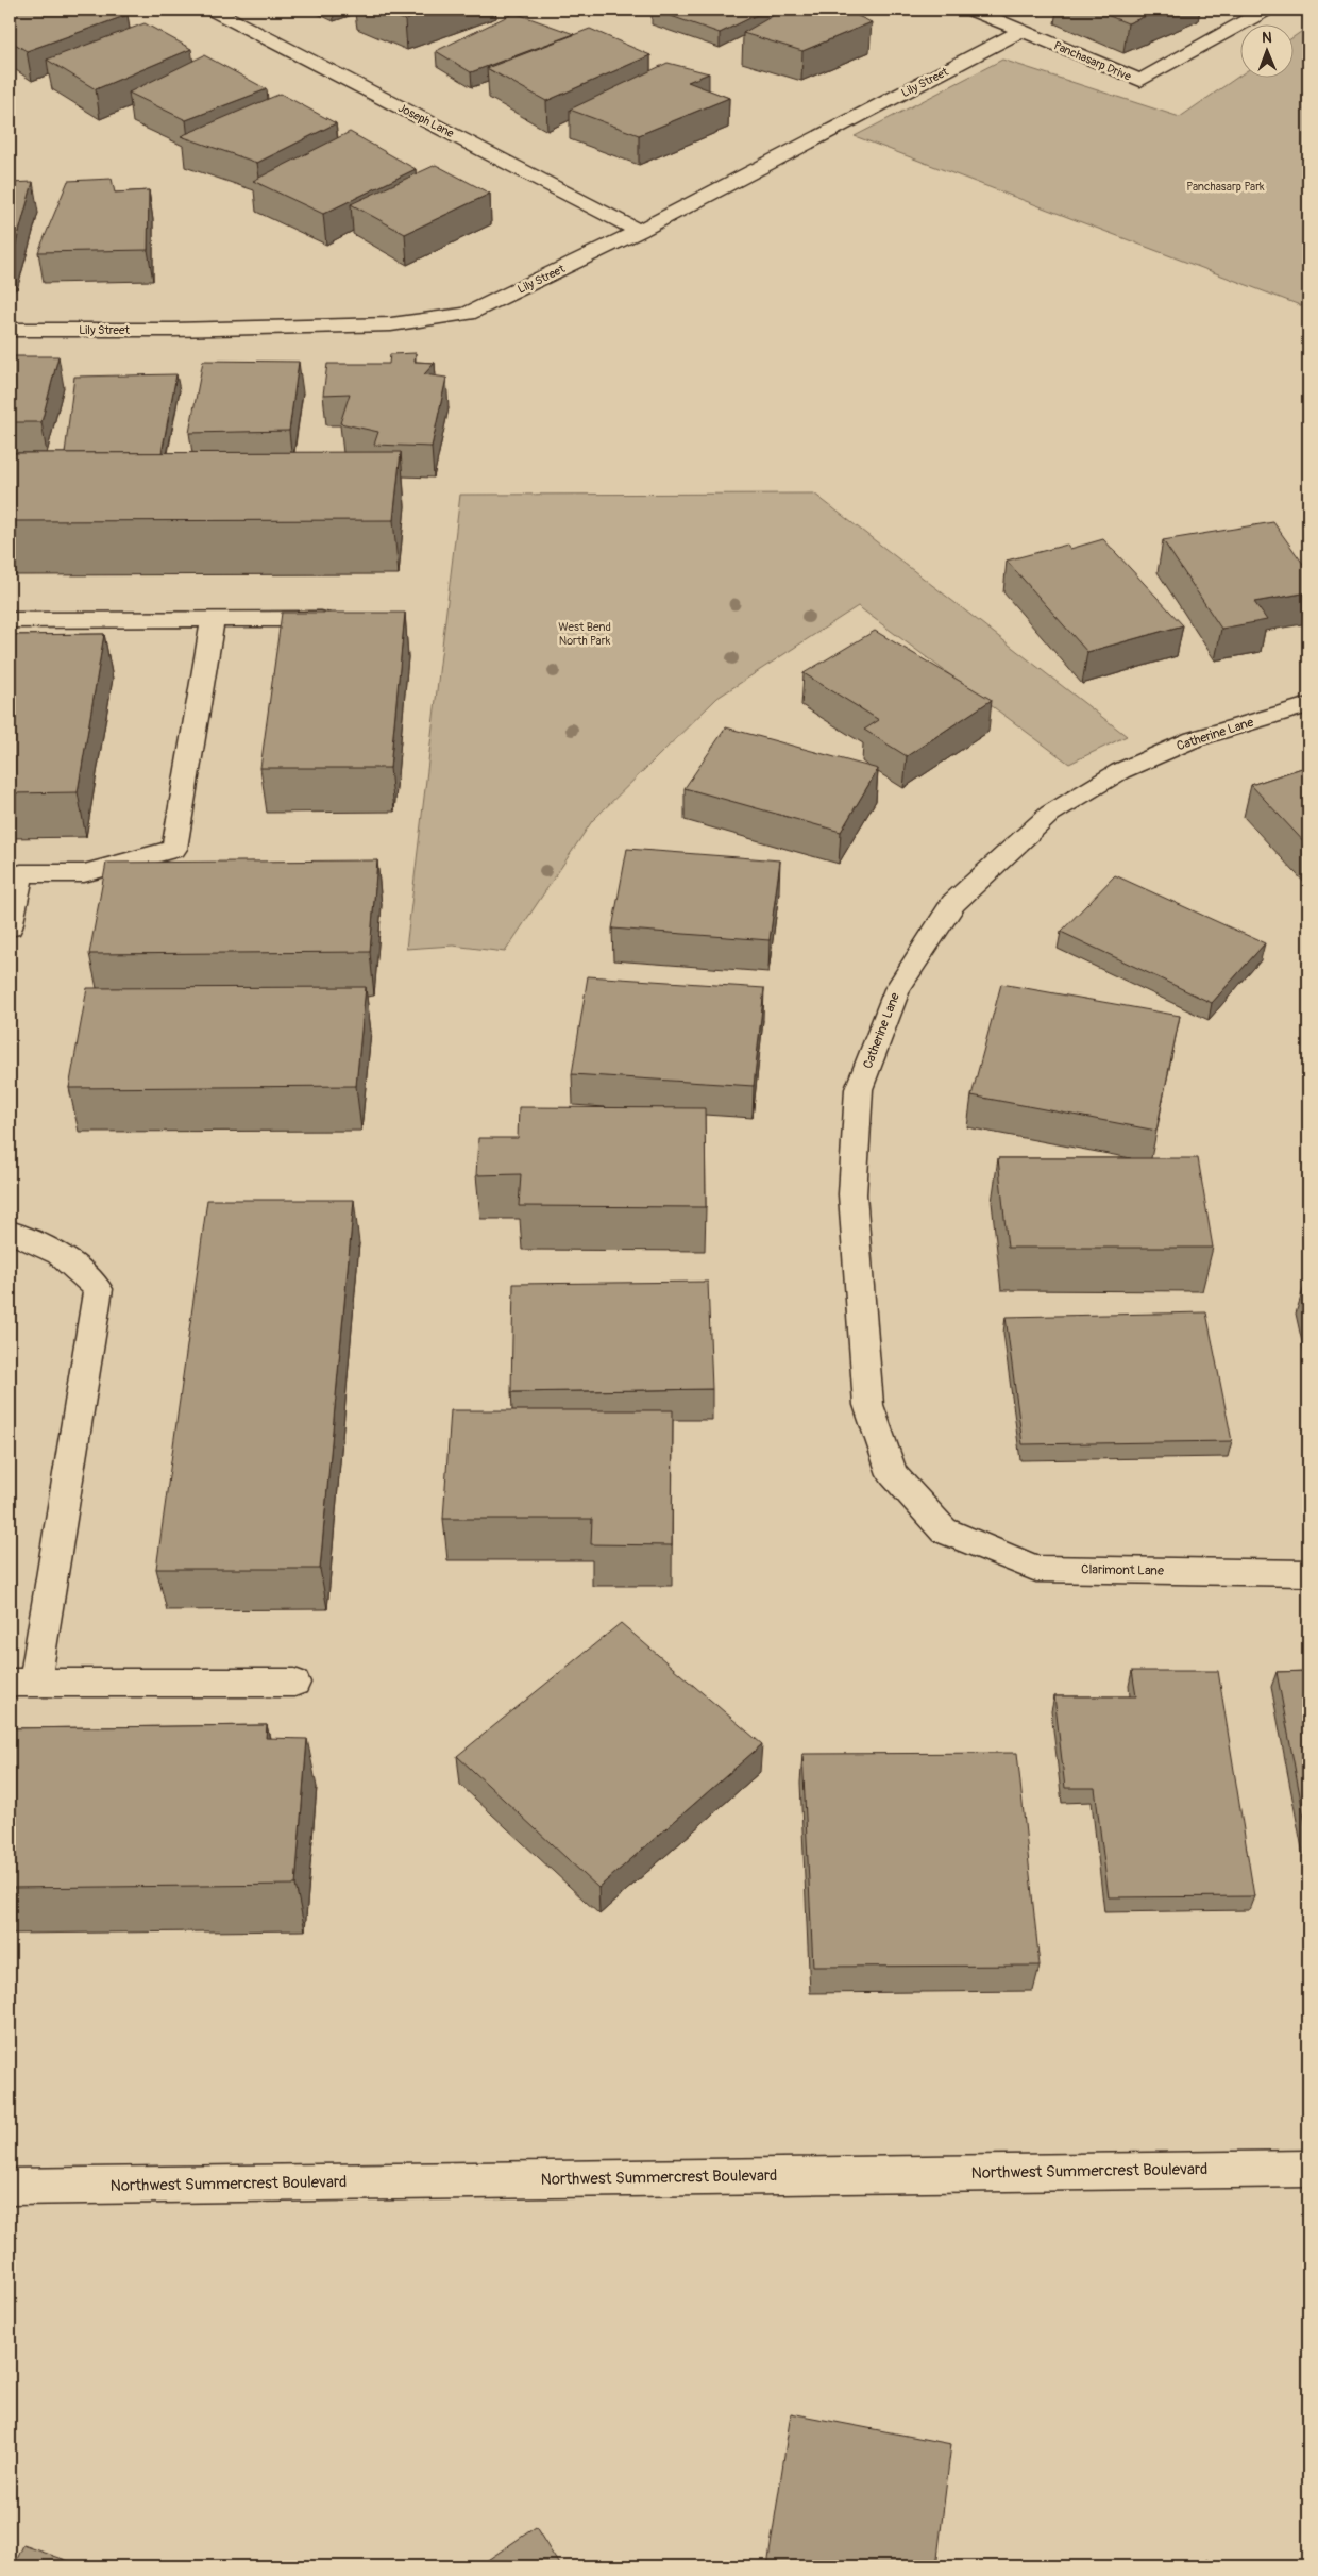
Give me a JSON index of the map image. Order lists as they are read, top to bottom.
{
  "streets": {
    "street": [
      "Panchasarp Drive",
      "Lily Street",
      "Joseph Lane",
      "Catherine Lane",
      "Clarimont Lane",
      "Northwest Summercrest Boulevard"
    ]
  },
  "crossings": [
    ["Panchasarp Drive", "Lily Street"],
    ["Lily Street", "Joseph Lane"],
    ["Catherine Lane", "Clarimont Lane"]
  ],
  "parks": ["Panchasarp Park", "West Bend North Park"],
  "north": "top"
}
